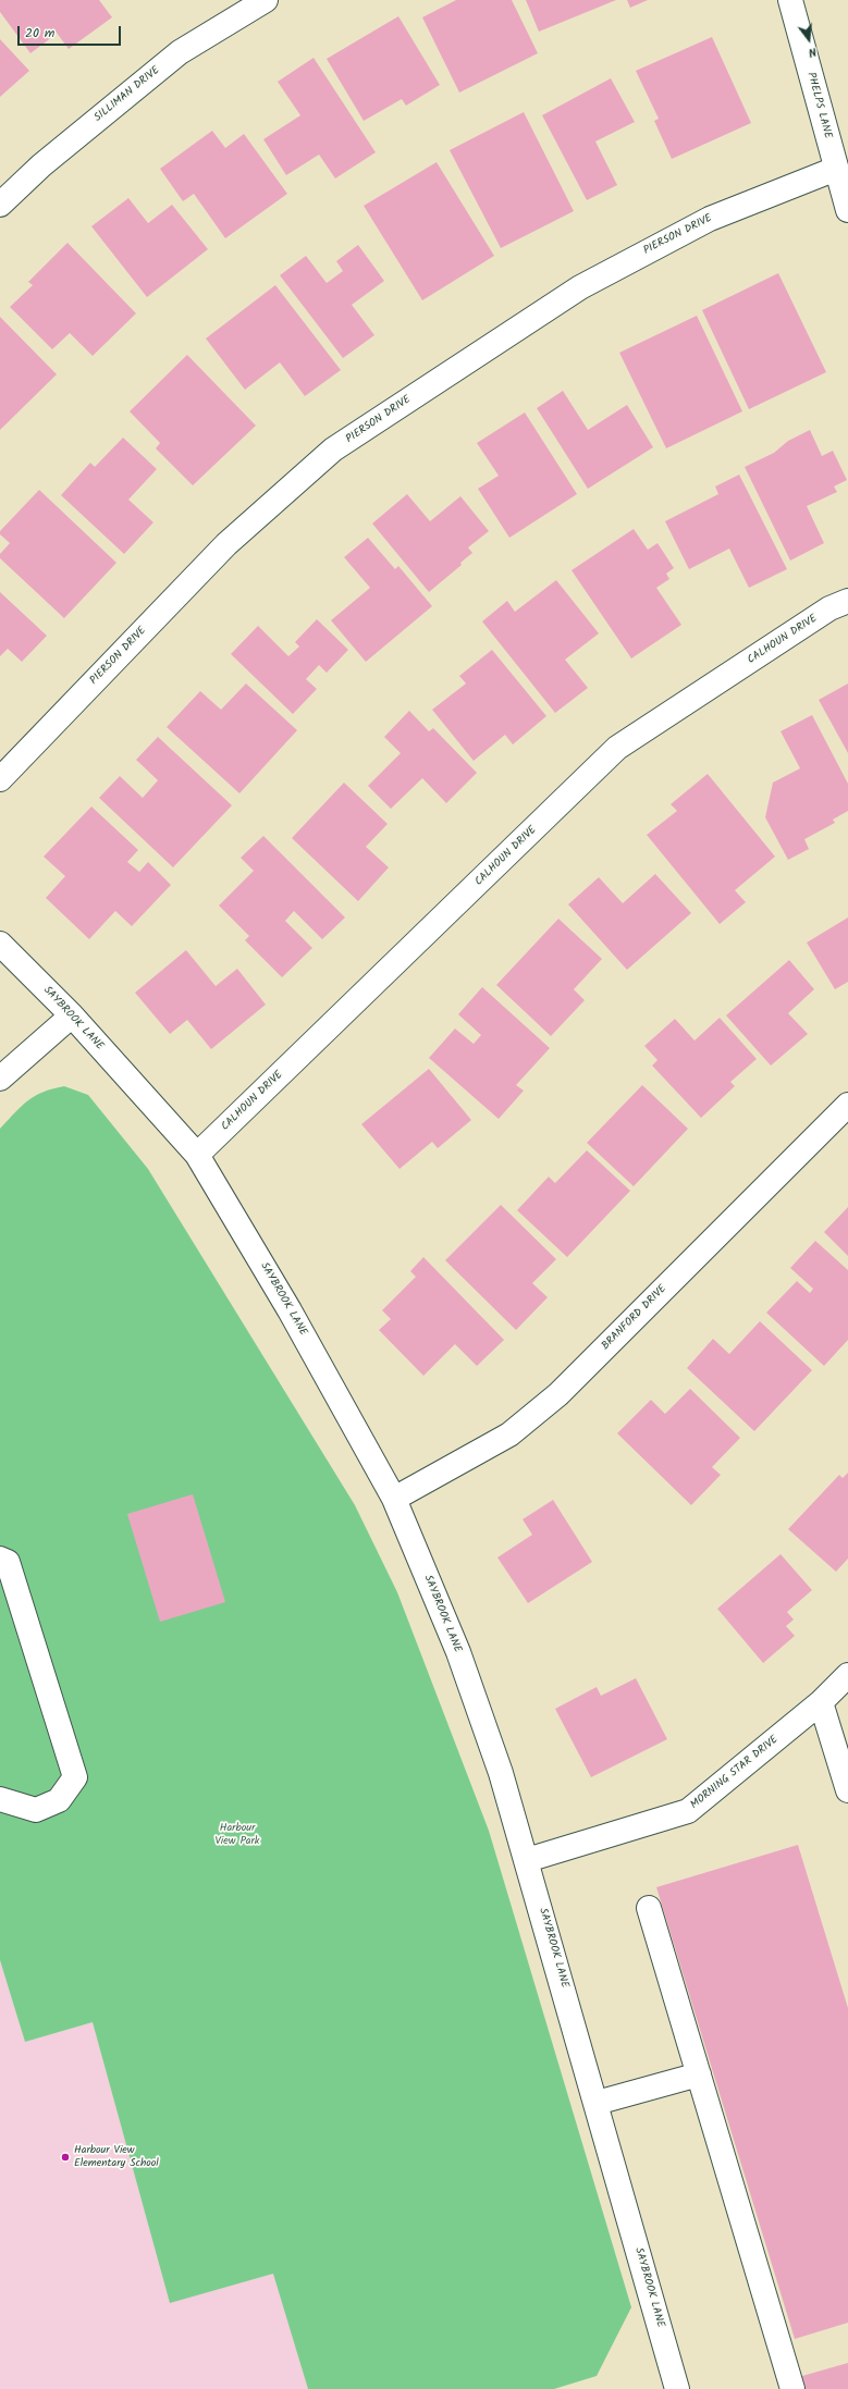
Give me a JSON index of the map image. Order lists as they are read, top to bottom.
{
  "streets": {
    "street": [
      "SILLIMAN DRIVE",
      "PHELPS LANE",
      "PIERSON DRIVE",
      "CALHOUN DRIVE",
      "SAYBROOK LANE",
      "BRANFORD DRIVE",
      "MORNING STAR DRIVE"
    ]
  },
  "crossings": [
    ["PHELPS LANE", "PIERSON DRIVE"],
    ["CALHOUN DRIVE", "SAYBROOK LANE"],
    ["SAYBROOK LANE", "BRANFORD DRIVE"],
    ["SAYBROOK LANE", "MORNING STAR DRIVE"]
  ],
  "parks": ["Harbour View Park"],
  "places": ["Harbour View Elementary School"],
  "scale_bar": "20 m",
  "north": "bottom"
}
